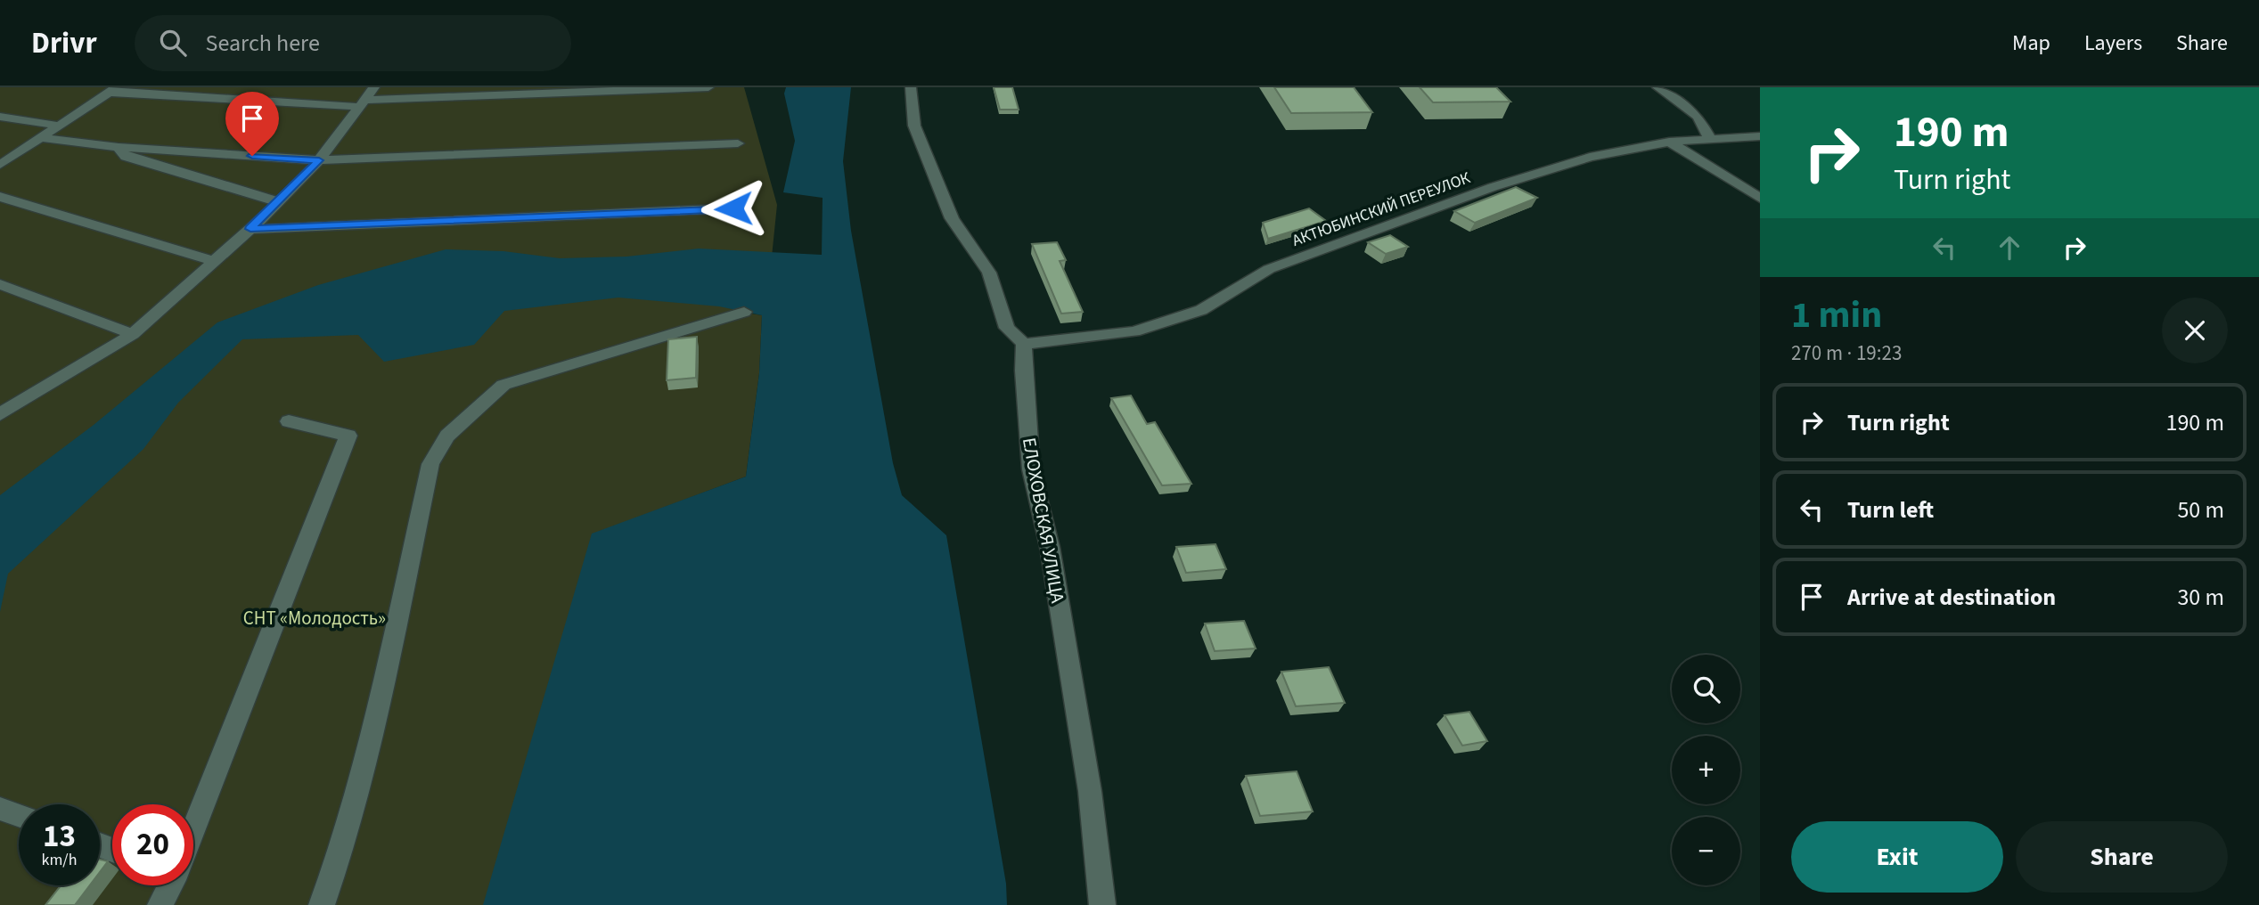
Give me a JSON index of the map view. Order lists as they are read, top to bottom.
{
  "streets": {
    "street": ["АКТЮБИНСКИЙ ПЕРЕУЛОК", "ЕЛОХОВСКАЯ УЛИЦА"]
  },
  "crossings": [
    ["АКТЮБИНСКИЙ ПЕРЕУЛОК", "ЕЛОХОВСКАЯ УЛИЦА"]
  ],
  "parks": ["СНТ «Молодость»"],
  "page": {
    "header": "Drivr",
    "search": "Search here",
    "nav": ["Map", "Layers", "Share"],
    "turn": ["190 m", "Turn right"],
    "heading": ["1 min", "270 m · 19:23"],
    "list": [
      {
        "name": "Turn right",
        "value": "190 m"
      },
      {
        "name": "Turn left",
        "value": "50 m"
      },
      {
        "name": "Arrive at destination",
        "value": "30 m"
      }
    ],
    "map_buttons": ["+", "−"],
    "speed": "13 km/h",
    "limit": "20",
    "buttons": ["Exit", "Share"]
  }
}
